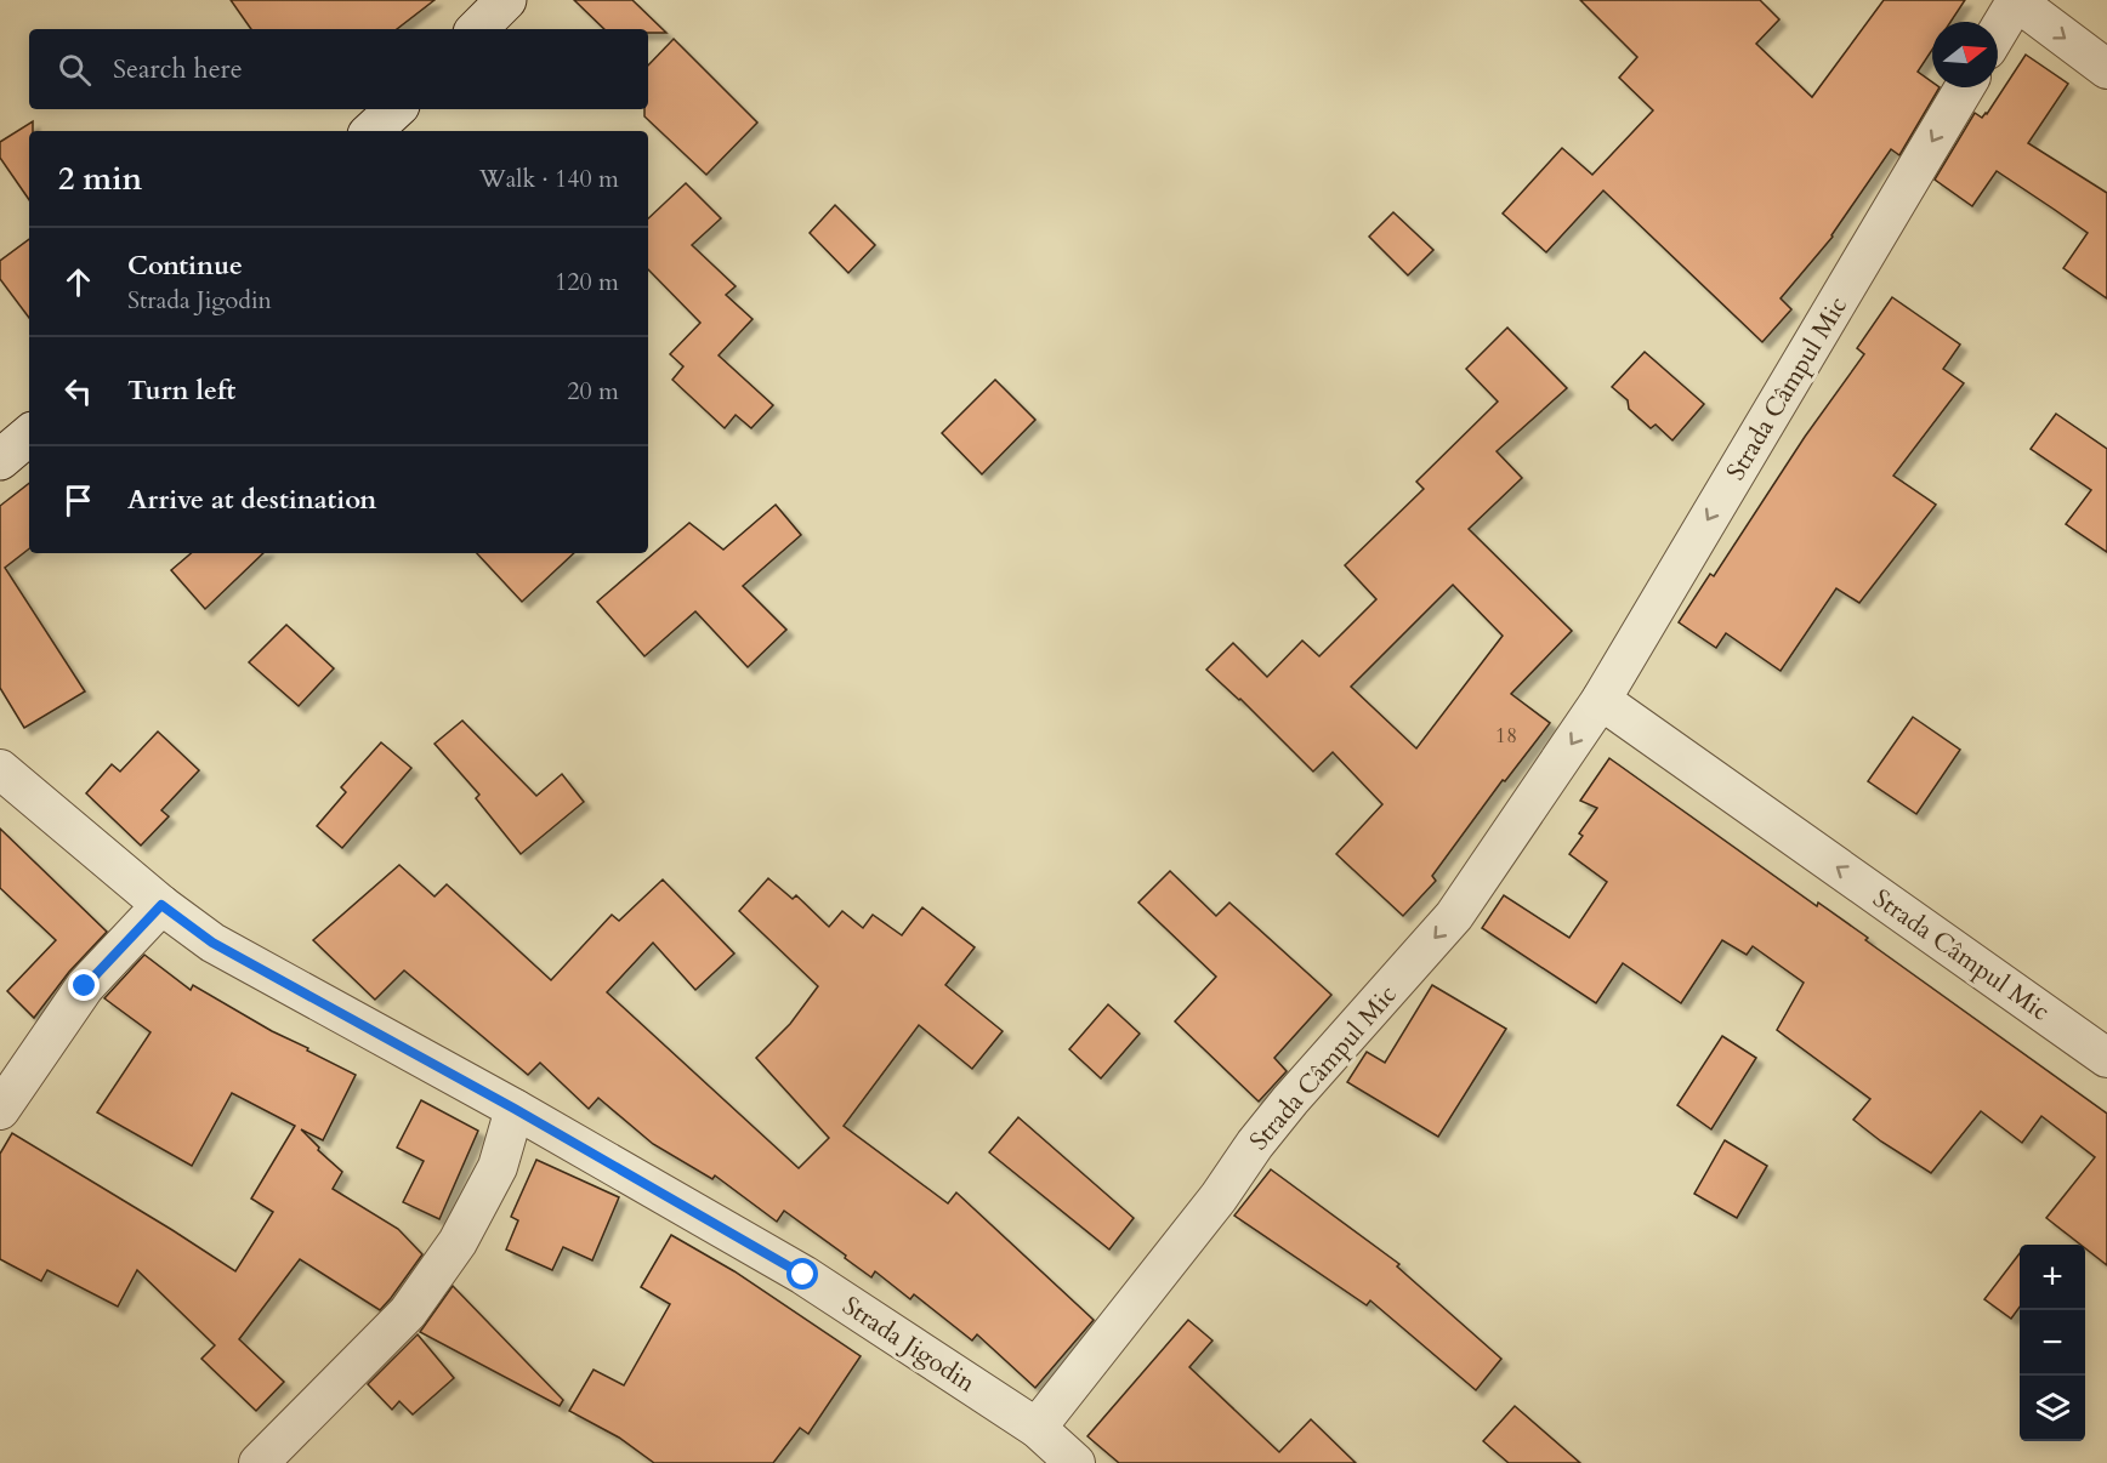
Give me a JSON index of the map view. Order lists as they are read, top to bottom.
{
  "streets": {
    "street": ["Strada Câmpul Mic", "Strada Jigodin"]
  },
  "crossings": [
    ["Strada Câmpul Mic", "Strada Jigodin"]
  ],
  "house_numbers": ["18"],
  "north": "right",
  "page": {
    "search": "Search here",
    "heading": ["2 min", "Walk · 140 m"],
    "list": [
      ["Continue", "Strada Jigodin", "120 m"],
      ["Turn left", "20 m"],
      "Arrive at destination"
    ],
    "map_buttons": ["+", "−"]
  }
}
